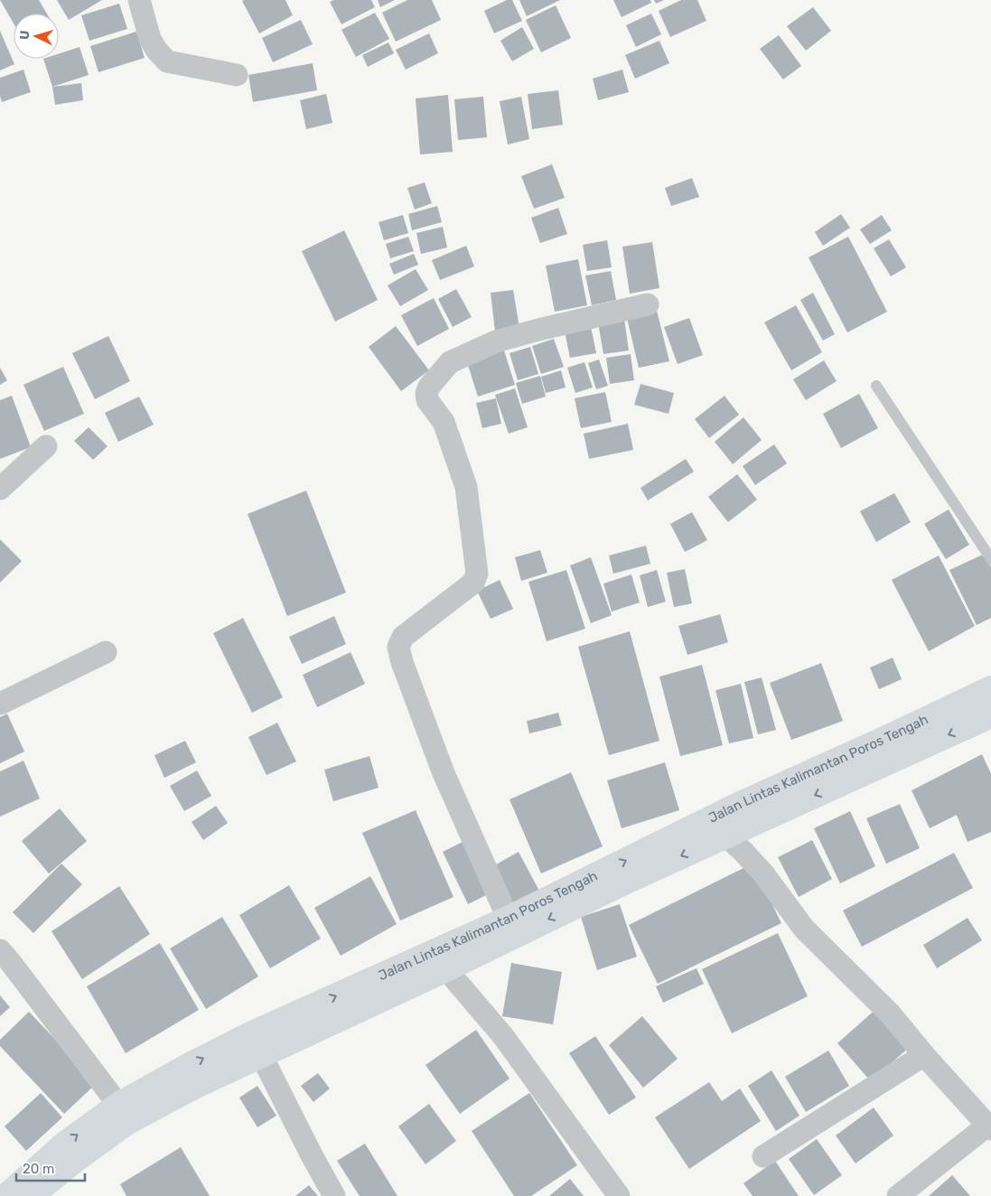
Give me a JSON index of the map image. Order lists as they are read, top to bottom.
{
  "streets": {
    "main road": ["Jalan Lintas Kalimantan Poros Tengah"]
  },
  "scale_bar": "20 m",
  "north": "left"
}
